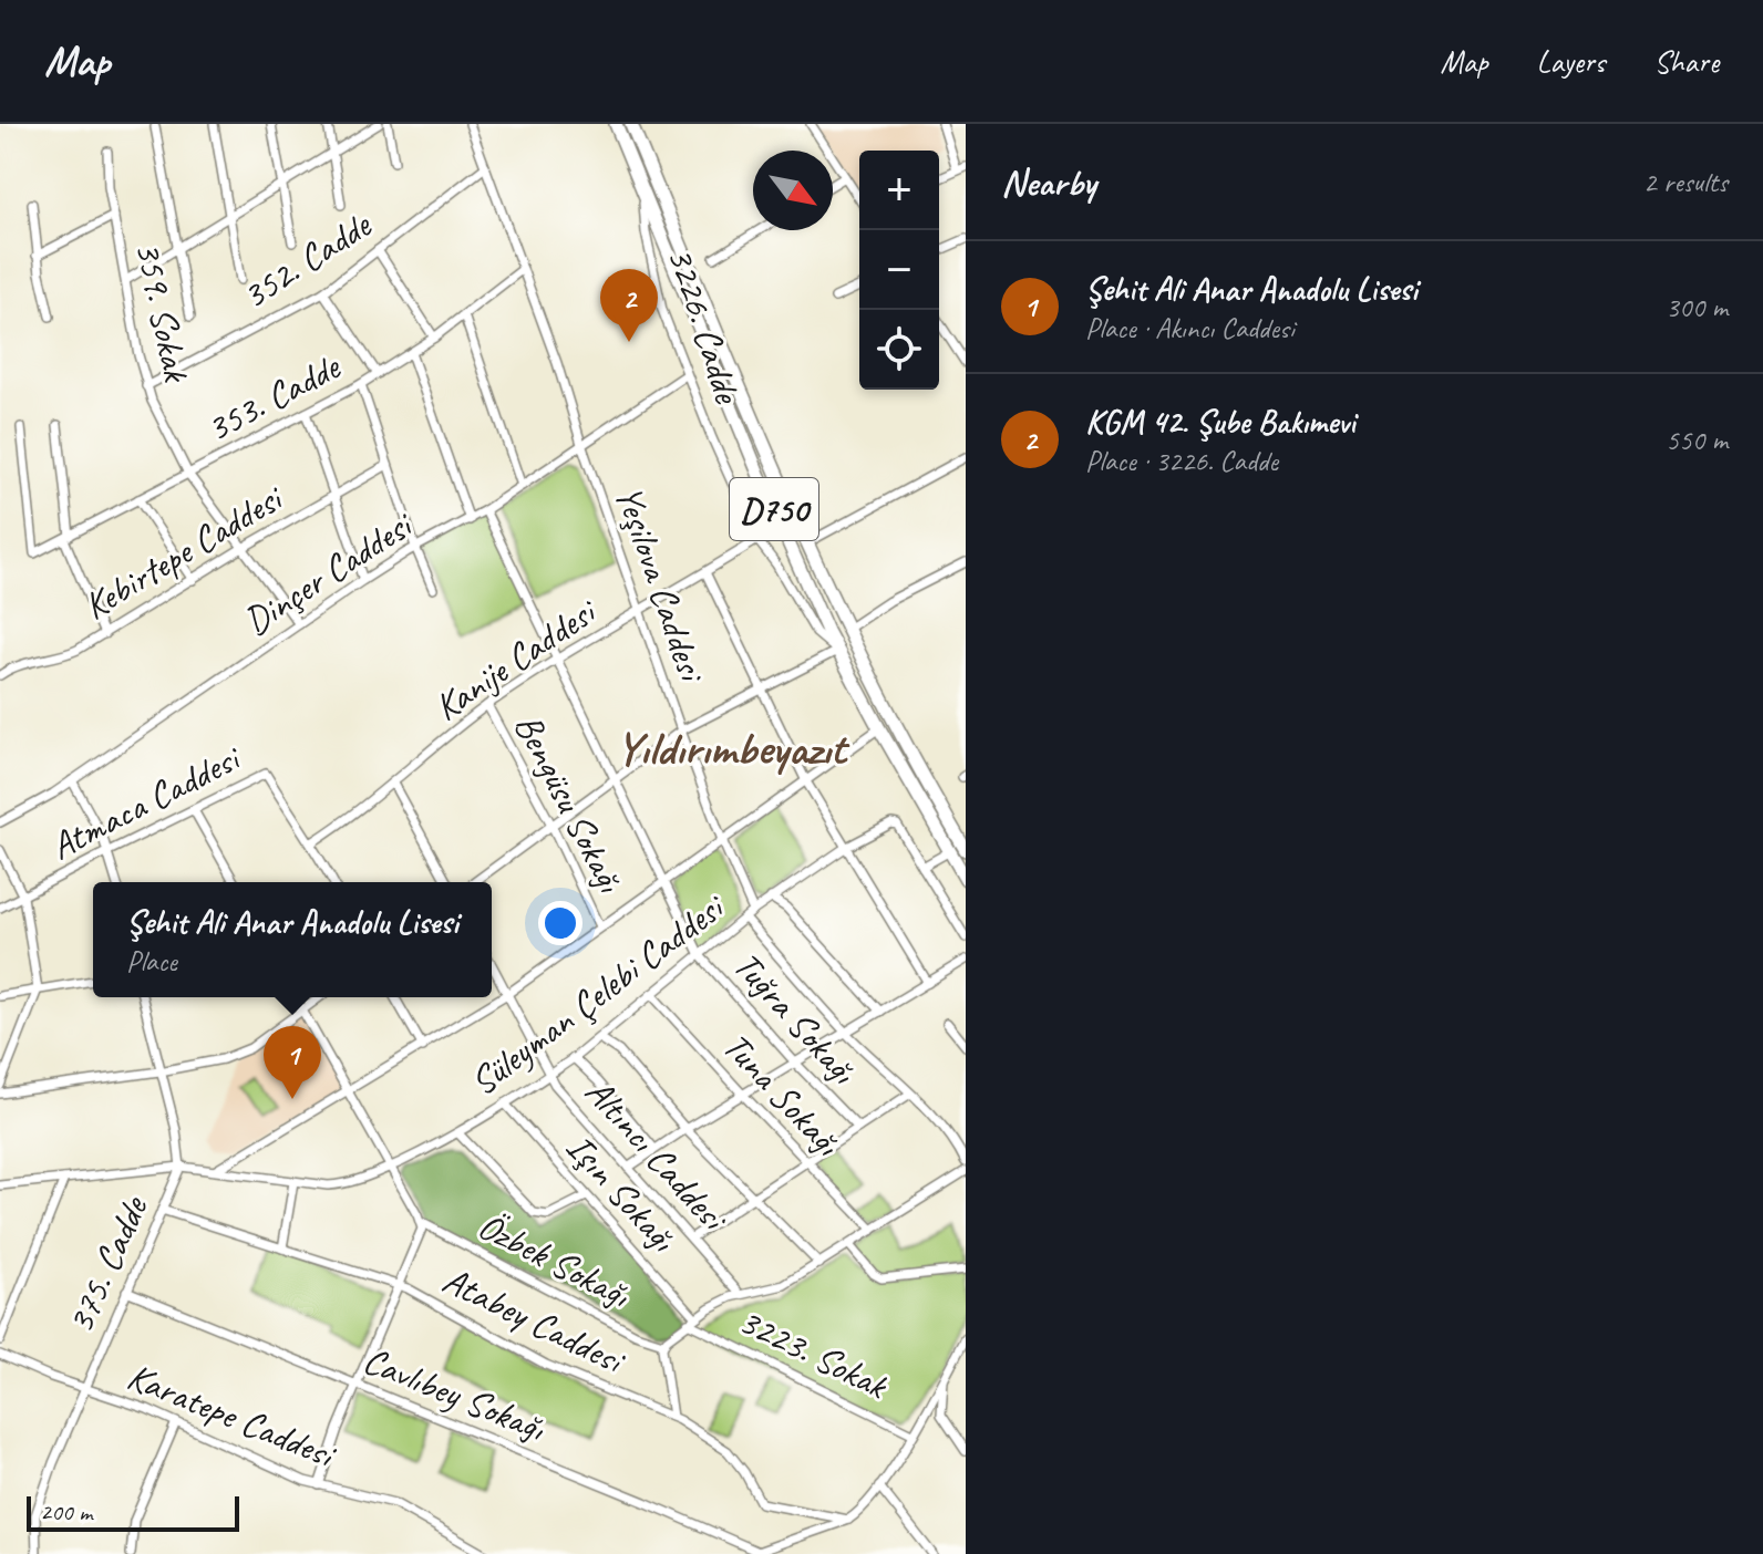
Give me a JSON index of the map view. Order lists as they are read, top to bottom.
{
  "streets": {
    "highway": ["D750"],
    "street": [
      "352. Cadde",
      "359. Sokak",
      "3226. Cadde",
      "353. Cadde",
      "Kebirtepe Caddesi",
      "Dinçer Caddesi",
      "Yeşilova Caddesi",
      "Kanije Caddesi",
      "Atmaca Caddesi",
      "Bengüsu Sokağı",
      "Süleyman Çelebi Caddesi",
      "Tuğra Sokağı",
      "Tuna Sokağı",
      "Altıncı Caddesi",
      "Işın Sokağı",
      "Özbek Sokağı",
      "375. Cadde",
      "Atabey Caddesi",
      "3223. Sokak",
      "Cavlıbey Sokağı",
      "Karatepe Caddesi"
    ]
  },
  "crossings": [
    ["352. Cadde", "359. Sokak"],
    ["352. Cadde", "Yeşilova Caddesi"],
    ["359. Sokak", "353. Cadde"],
    ["359. Sokak", "Kebirtepe Caddesi"],
    ["359. Sokak", "Dinçer Caddesi"],
    ["3226. Cadde", "D750"],
    ["3226. Cadde", "Dinçer Caddesi"],
    ["3226. Cadde", "Kanije Caddesi"],
    ["353. Cadde", "Yeşilova Caddesi"],
    ["Dinçer Caddesi", "Yeşilova Caddesi"],
    ["Dinçer Caddesi", "Tuğra Sokağı"],
    ["Yeşilova Caddesi", "Kanije Caddesi"],
    ["Yeşilova Caddesi", "Süleyman Çelebi Caddesi"],
    ["Kanije Caddesi", "Atmaca Caddesi"],
    ["Kanije Caddesi", "Bengüsu Sokağı"],
    ["Kanije Caddesi", "Tuğra Sokağı"],
    ["Süleyman Çelebi Caddesi", "Tuğra Sokağı"],
    ["Süleyman Çelebi Caddesi", "Tuna Sokağı"],
    ["Süleyman Çelebi Caddesi", "Altıncı Caddesi"],
    ["Süleyman Çelebi Caddesi", "Işın Sokağı"],
    ["Süleyman Çelebi Caddesi", "375. Cadde"],
    ["Işın Sokağı", "3223. Sokak"],
    ["375. Cadde", "Atabey Caddesi"],
    ["375. Cadde", "Cavlıbey Sokağı"],
    ["375. Cadde", "Karatepe Caddesi"]
  ],
  "districts": ["Yıldırımbeyazıt"],
  "scale_bar": "200 m",
  "north": "bottom right",
  "page": {
    "header": "Map",
    "nav": ["Map", "Layers", "Share"],
    "heading": ["Nearby", "2 results"],
    "map_buttons": ["+", "−"],
    "list": [
      {
        "mark": "1",
        "name": "Şehit Ali Anar Anadolu Lisesi",
        "note": "Place · Akıncı Caddesi",
        "value": "300 m"
      },
      {
        "mark": "2",
        "name": "KGM 42. Şube Bakımevi",
        "note": "Place · 3226. Cadde",
        "value": "550 m"
      }
    ],
    "pins": ["2", "1"],
    "popup": ["Şehit Ali Anar Anadolu Lisesi", "Place"],
    "scale": "200 m"
  }
}
